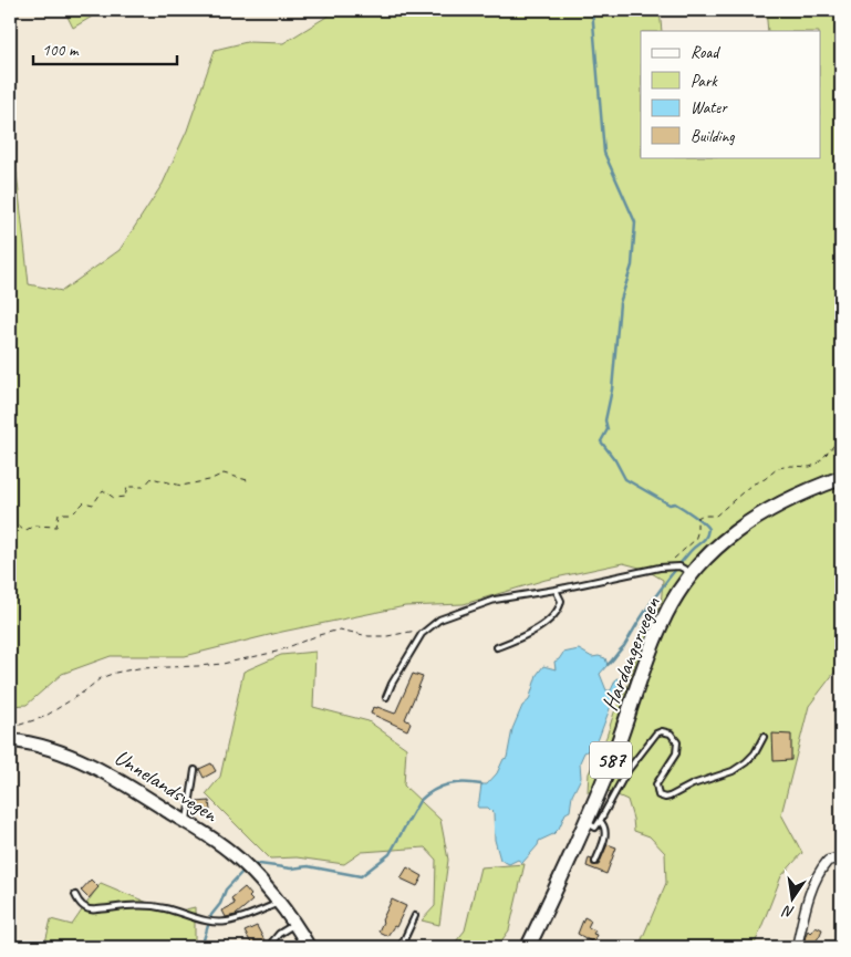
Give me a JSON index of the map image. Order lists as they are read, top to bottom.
{
  "streets": {
    "main road": ["Hardangervegen", "587", "Unnelandsvegen"]
  },
  "legend": [
    "Road",
    "Park",
    "Water",
    "Building"
  ],
  "scale_bar": "100 m",
  "north": "bottom"
}
